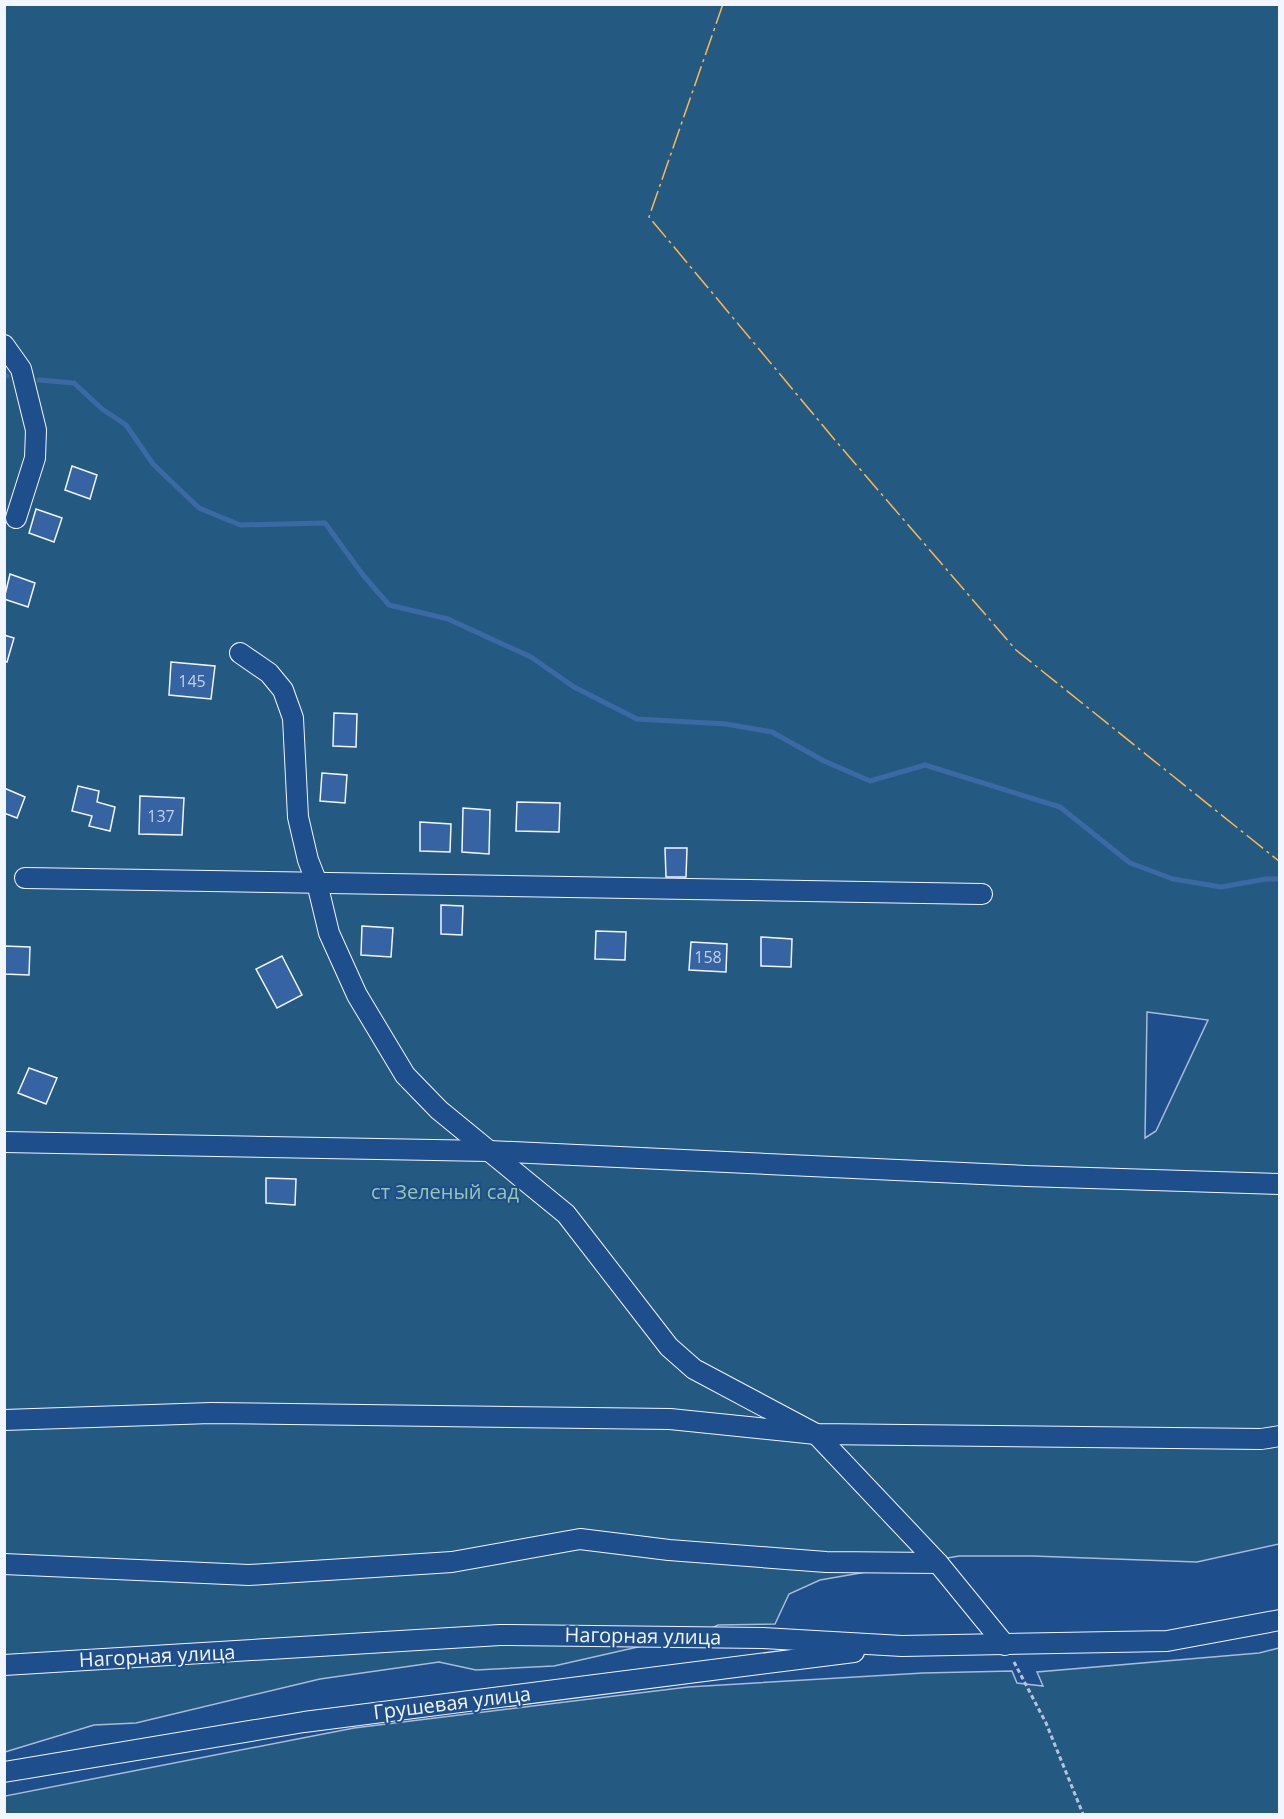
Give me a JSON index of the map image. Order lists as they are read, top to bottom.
{
  "streets": {
    "street": ["Нагорная улица", "Грушевая улица"]
  },
  "crossings": [
    ["Нагорная улица", "Грушевая улица"]
  ],
  "parks": ["ст Зеленый сад"],
  "house_numbers": ["145", "137", "158"]
}
